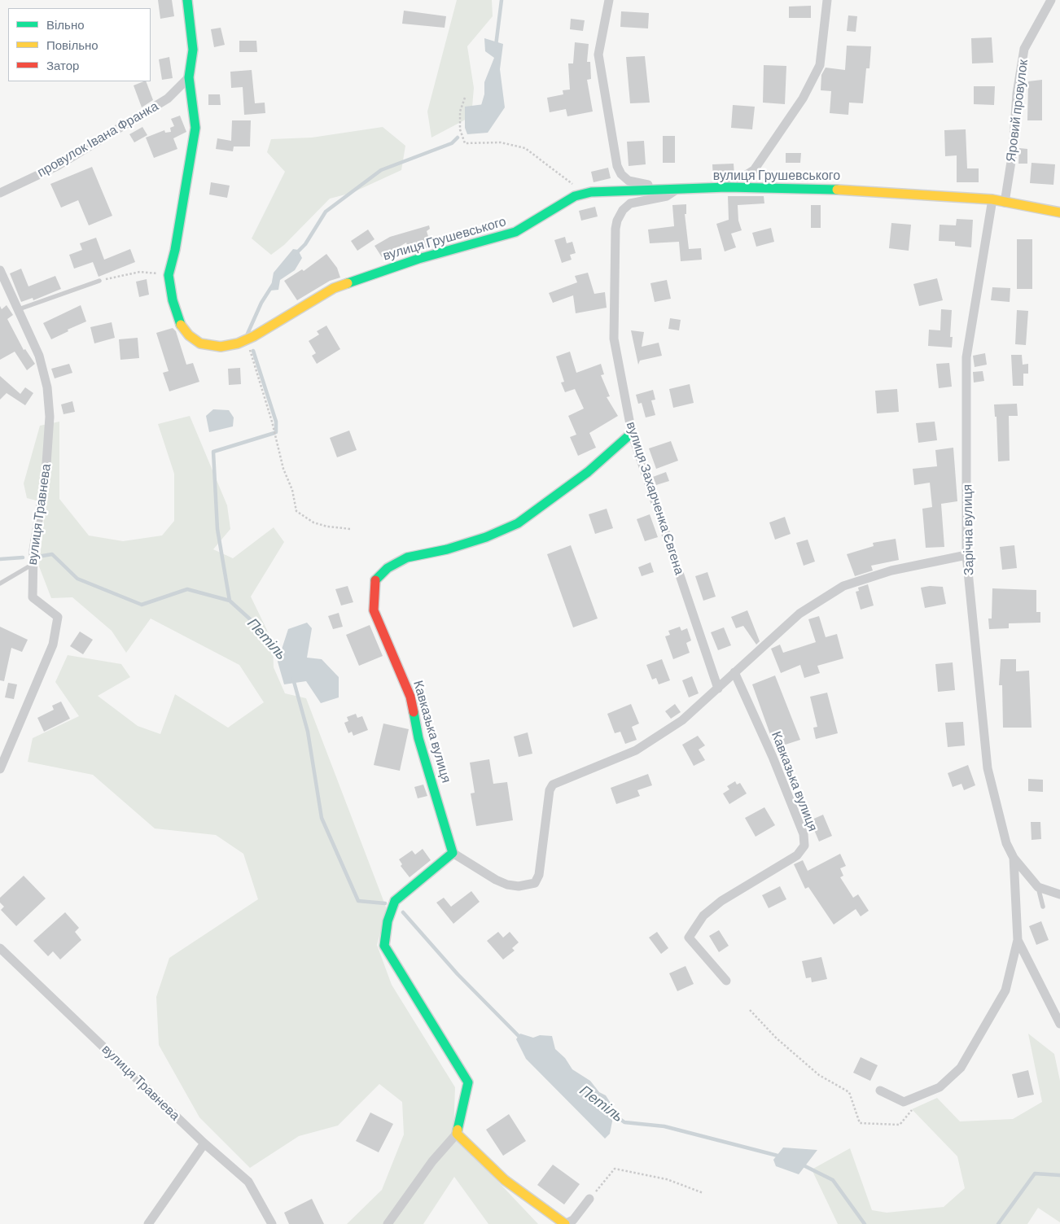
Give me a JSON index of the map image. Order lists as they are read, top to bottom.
{
  "streets": {
    "street": [
      "Яровий провулок",
      "провулок Івана Франка",
      "вулиця Грушевського",
      "вулиця Захарченка Євгена",
      "вулиця Травнева",
      "Зарічна вулиця",
      "Кавказька вулиця"
    ]
  },
  "crossings": [
    ["Яровий провулок", "вулиця Грушевського"],
    ["провулок Івана Франка", "вулиця Грушевського"],
    ["вулиця Грушевського", "вулиця Захарченка Євгена"],
    ["вулиця Грушевського", "Зарічна вулиця"],
    ["вулиця Захарченка Євгена", "Кавказька вулиця"]
  ],
  "water": ["Петіль"],
  "legend": ["Вільно", "Повільно", "Затор"]
}
